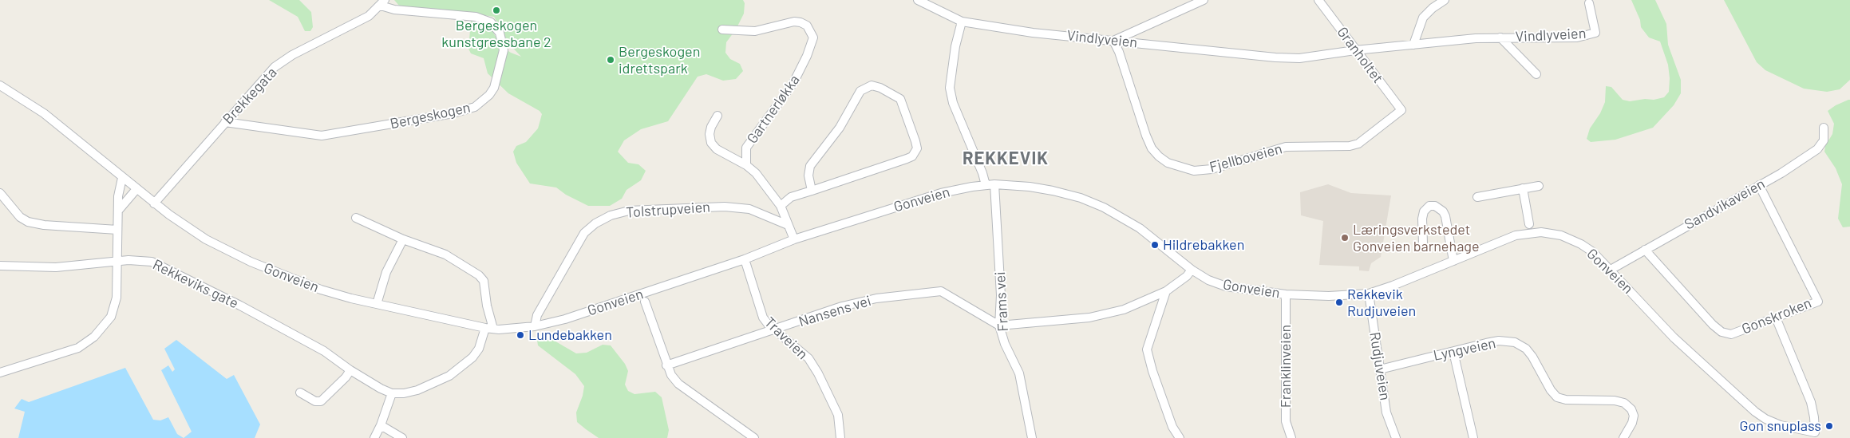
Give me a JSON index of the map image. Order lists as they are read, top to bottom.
{
  "streets": {
    "street": [
      "Vindlyveien",
      "Granholtet",
      "Brekkegata",
      "Gartnerløkka",
      "Bergeskogen",
      "Fjellboveien",
      "Gonveien",
      "Sandvikaveien",
      "Tolstrupveien",
      "Rekkeviks gate",
      "Frams vei",
      "Nansens vei",
      "Gonskroken",
      "Traveien",
      "Lyngveien",
      "Franklinveien",
      "Rudjuveien"
    ]
  },
  "crossings": [
    ["Vindlyveien", "Granholtet"],
    ["Vindlyveien", "Fjellboveien"],
    ["Granholtet", "Fjellboveien"],
    ["Brekkegata", "Bergeskogen"],
    ["Brekkegata", "Gonveien"],
    ["Gonveien", "Sandvikaveien"],
    ["Gonveien", "Tolstrupveien"],
    ["Gonveien", "Rekkeviks gate"],
    ["Gonveien", "Frams vei"],
    ["Gonveien", "Gonskroken"],
    ["Gonveien", "Traveien"],
    ["Gonveien", "Franklinveien"],
    ["Gonveien", "Rudjuveien"],
    ["Sandvikaveien", "Gonskroken"],
    ["Frams vei", "Nansens vei"],
    ["Nansens vei", "Traveien"],
    ["Lyngveien", "Rudjuveien"]
  ],
  "districts": ["REKKEVIK"],
  "places": [
    "Bergeskogen kunstgressbane 2",
    "Bergeskogen idrettspark",
    "Læringsverkstedet Gonveien barnehage",
    "Hildrebakken",
    "Rekkevik Rudjuveien",
    "Lundebakken",
    "Gon snuplass"
  ]
}
